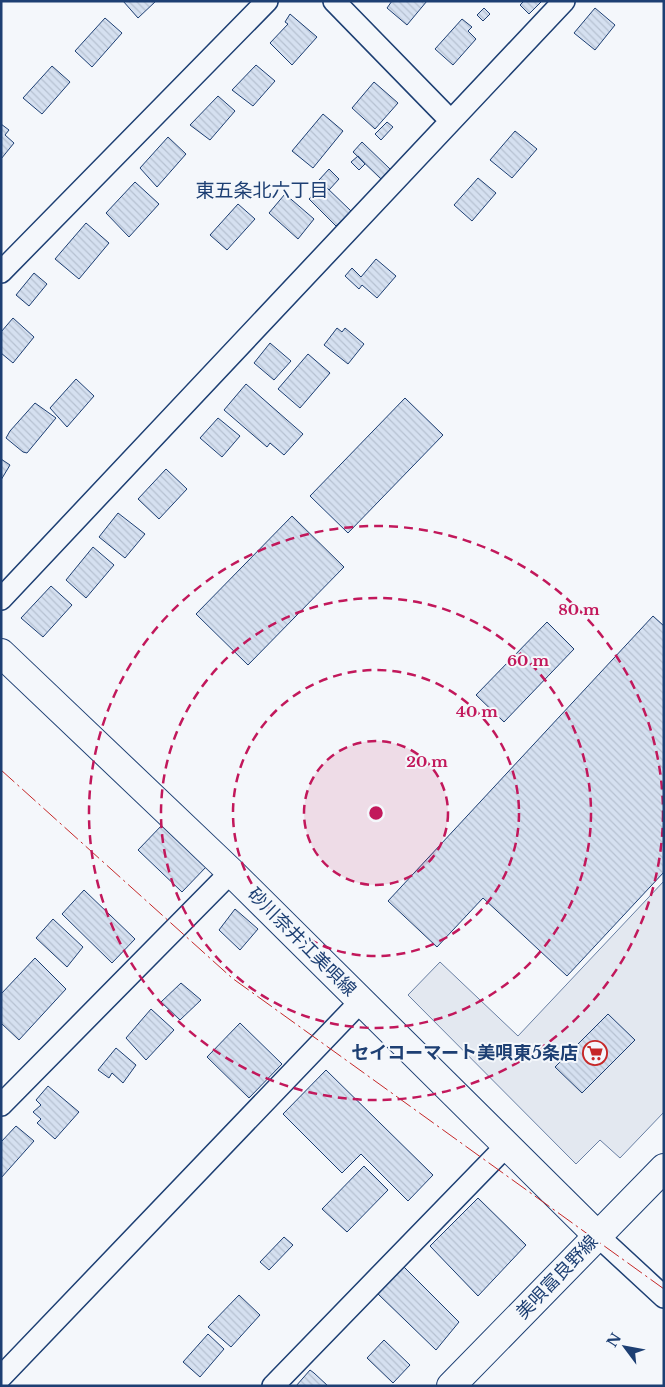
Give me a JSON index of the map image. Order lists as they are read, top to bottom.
{
  "streets": {
    "main road": ["砂川奈井江美唄線", "美唄富良野線"]
  },
  "crossings": [
    ["砂川奈井江美唄線", "美唄富良野線"]
  ],
  "districts": ["東五条北六丁目"],
  "places": {
    "supermarket": ["セイコーマート美唄東5条店"]
  },
  "north": "top left",
  "rings": [
    "80 m",
    "60 m",
    "40 m",
    "20 m"
  ]
}
